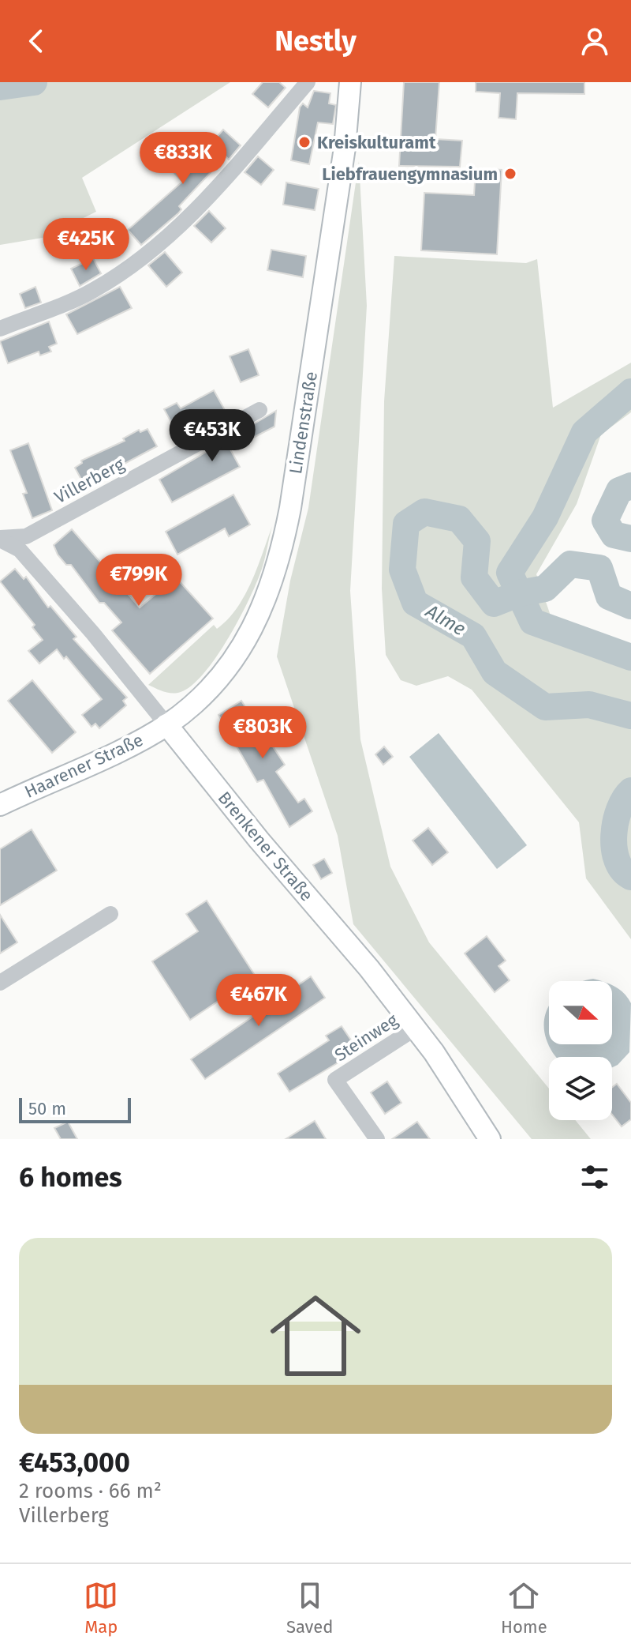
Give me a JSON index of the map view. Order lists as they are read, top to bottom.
{
  "streets": {
    "main road": ["Lindenstraße", "Haarener Straße", "Brenkener Straße"],
    "street": ["Villerberg", "Steinweg"]
  },
  "crossings": [
    ["Lindenstraße", "Haarener Straße"],
    ["Lindenstraße", "Brenkener Straße"],
    ["Villerberg", "Brenkener Straße"],
    ["Haarener Straße", "Brenkener Straße"],
    ["Brenkener Straße", "Steinweg"]
  ],
  "water": ["Alme"],
  "places": ["Kreiskulturamt", "Liebfrauengymnasium"],
  "scale_bar": "50 m",
  "north": "right",
  "page": {
    "header": "Nestly",
    "price": [
      "€833K",
      "€425K",
      "€453K",
      "€799K",
      "€803K",
      "€467K"
    ],
    "scale": "50 m",
    "heading": "6 homes",
    "list": [
      {
        "name": "€453,000",
        "note": "2 rooms · 66 m² · Villerberg"
      }
    ],
    "tabs": ["Map", "Saved", "Home"]
  }
}
